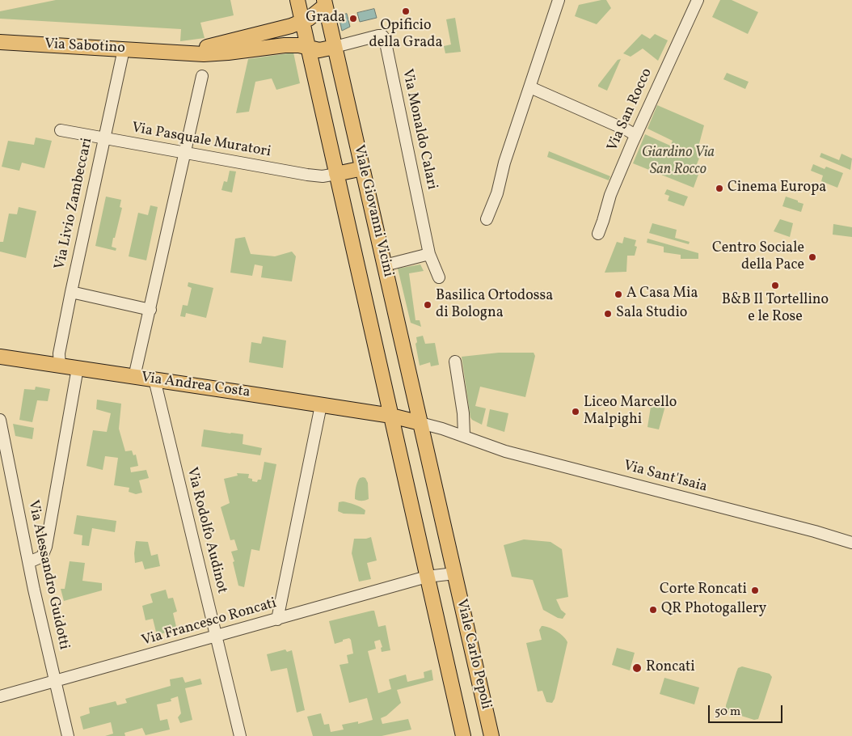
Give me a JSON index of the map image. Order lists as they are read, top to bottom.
{
  "streets": {
    "main road": [
      "Via Sabotino",
      "Viale Giovanni Vicini",
      "Via Andrea Costa",
      "Viale Carlo Pepoli"
    ],
    "street": [
      "Via San Rocco",
      "Via Monaldo Calari",
      "Via Pasquale Muratori",
      "Via Livio Zambeccari",
      "Via Sant'Isaia",
      "Via Rodolfo Audinot",
      "Via Alessandro Guidotti",
      "Via Francesco Roncati"
    ]
  },
  "crossings": [
    ["Via Sabotino", "Via Monaldo Calari"],
    ["Via Sabotino", "Via Livio Zambeccari"],
    ["Via Sabotino", "Viale Giovanni Vicini"],
    ["Via Monaldo Calari", "Viale Giovanni Vicini"],
    ["Via Pasquale Muratori", "Via Livio Zambeccari"],
    ["Via Pasquale Muratori", "Viale Giovanni Vicini"],
    ["Via Livio Zambeccari", "Via Andrea Costa"],
    ["Viale Giovanni Vicini", "Via Andrea Costa"],
    ["Viale Giovanni Vicini", "Via Sant'Isaia"],
    ["Viale Giovanni Vicini", "Viale Carlo Pepoli"],
    ["Via Andrea Costa", "Via Sant'Isaia"],
    ["Via Andrea Costa", "Via Rodolfo Audinot"],
    ["Via Andrea Costa", "Viale Carlo Pepoli"],
    ["Via Sant'Isaia", "Viale Carlo Pepoli"],
    ["Via Rodolfo Audinot", "Via Francesco Roncati"],
    ["Via Alessandro Guidotti", "Via Francesco Roncati"],
    ["Via Francesco Roncati", "Viale Carlo Pepoli"]
  ],
  "parks": ["Giardino Via San Rocco"],
  "places": [
    "Opificio della Grada",
    "Grada",
    "Cinema Europa",
    "Centro Sociale della Pace",
    "B&B Il Tortellino e le Rose",
    "A Casa Mia",
    "Basilica Ortodossa di Bologna",
    "Sala Studio",
    "Liceo Marcello Malpighi",
    "Corte Roncati",
    "QR Photogallery",
    "Roncati"
  ],
  "scale_bar": "50 m"
}
